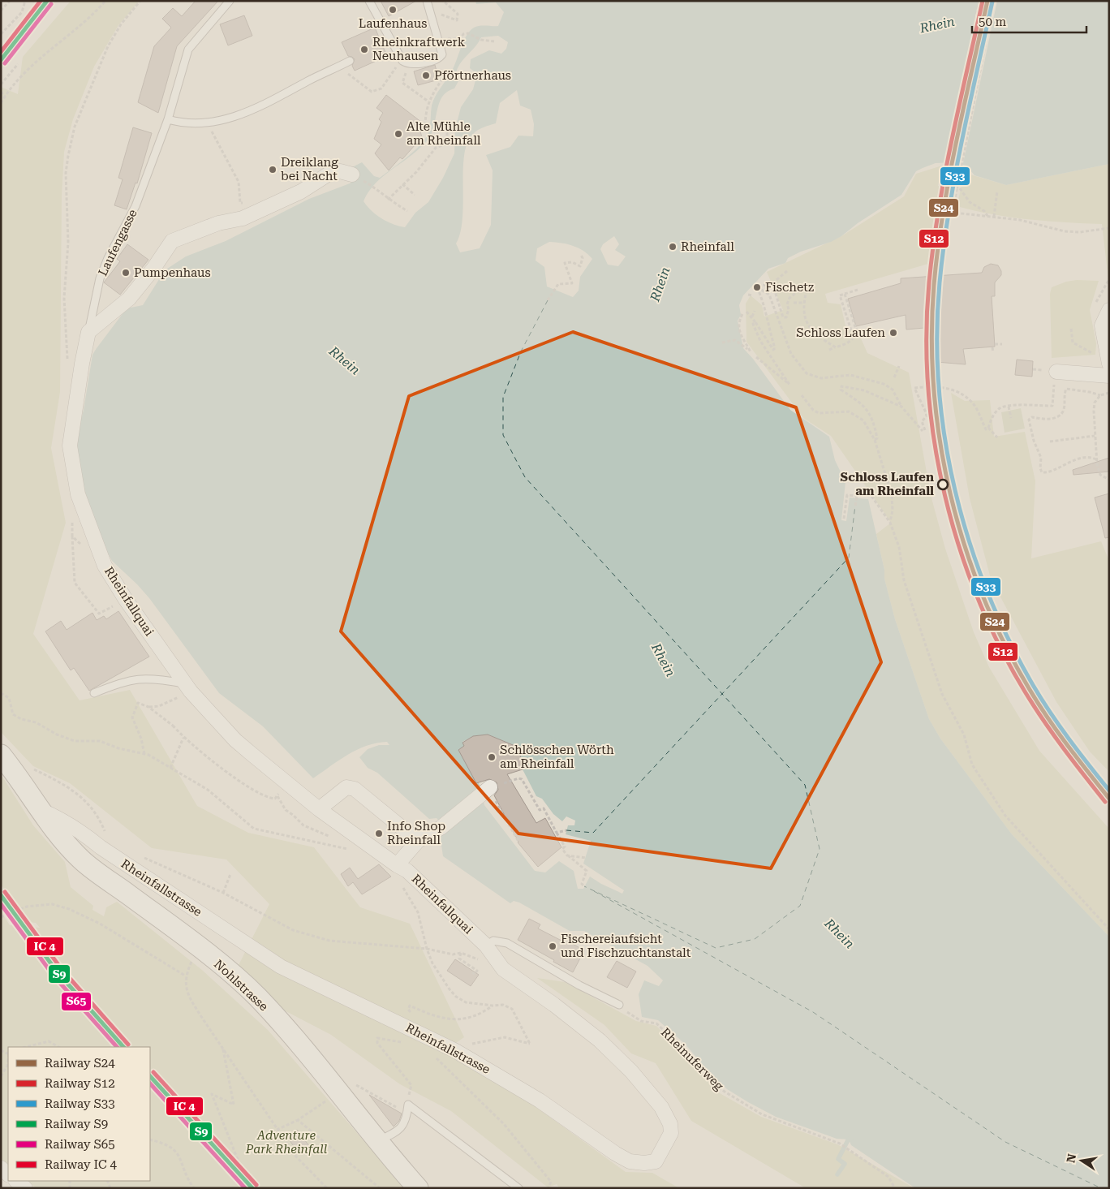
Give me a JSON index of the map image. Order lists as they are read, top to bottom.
{
  "streets": {
    "street": ["Rheinfallquai", "Rheinfallstrasse", "Nohlstrasse"],
    "lane": ["Laufengasse"],
    "path": ["Rheinuferweg"]
  },
  "crossings": [
    ["Laufengasse", "Rheinfallquai"],
    ["Rheinfallquai", "Rheinfallstrasse"],
    ["Rheinfallstrasse", "Nohlstrasse"]
  ],
  "water": ["Rhein"],
  "parks": ["Adventure Park Rheinfall"],
  "places": [
    "Laufenhaus",
    "Rheinkraftwerk Neuhausen",
    "Pförtnerhaus",
    "Alte Mühle am Rheinfall",
    "Dreiklang bei Nacht",
    "Rheinfall",
    "Pumpenhaus",
    "Fischetz",
    "Schloss Laufen",
    "Schloss Laufen am Rheinfall",
    "Schlösschen Wörth am Rheinfall",
    "Info Shop Rheinfall",
    "Fischereiaufsicht und Fischzuchtanstalt"
  ],
  "lines": [
    "rail line S24",
    "rail line S12",
    "rail line S9",
    "rail line S33",
    "rail line S65"
  ],
  "legend": [
    "Railway S24",
    "Railway S12",
    "Railway S33",
    "Railway S9",
    "Railway S65",
    "Railway IC 4"
  ],
  "scale_bar": "50 m",
  "north": "left"
}
